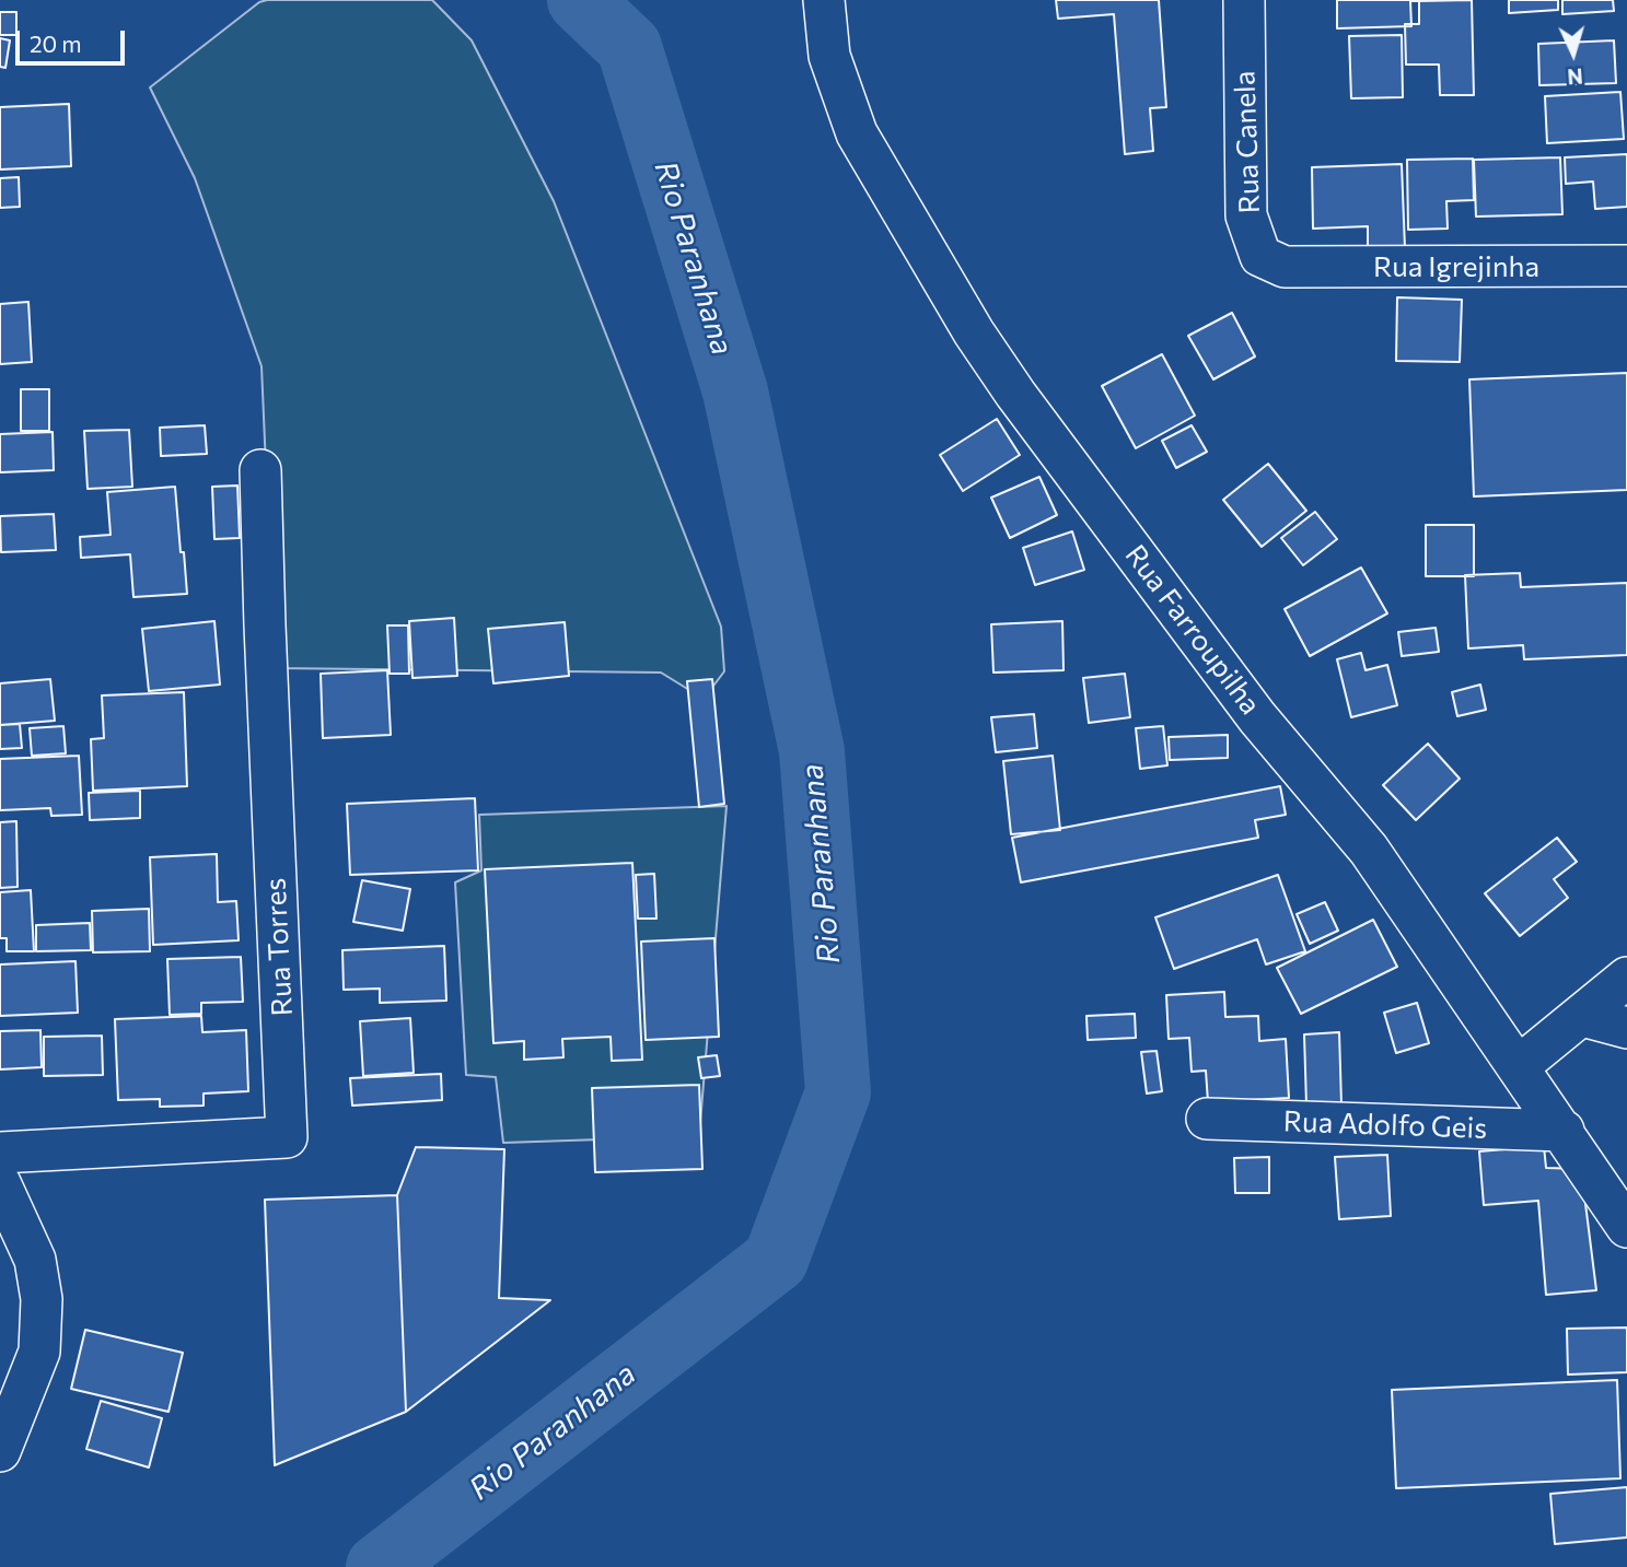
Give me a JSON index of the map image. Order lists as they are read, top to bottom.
{
  "streets": {
    "street": [
      "Rua Canela",
      "Rua Igrejinha",
      "Rua Farroupilha",
      "Rua Torres",
      "Rua Adolfo Geis"
    ]
  },
  "crossings": [
    ["Rua Canela", "Rua Igrejinha"],
    ["Rua Farroupilha", "Rua Adolfo Geis"]
  ],
  "water": ["Rio Paranhana"],
  "scale_bar": "20 m",
  "north": "bottom"
}
